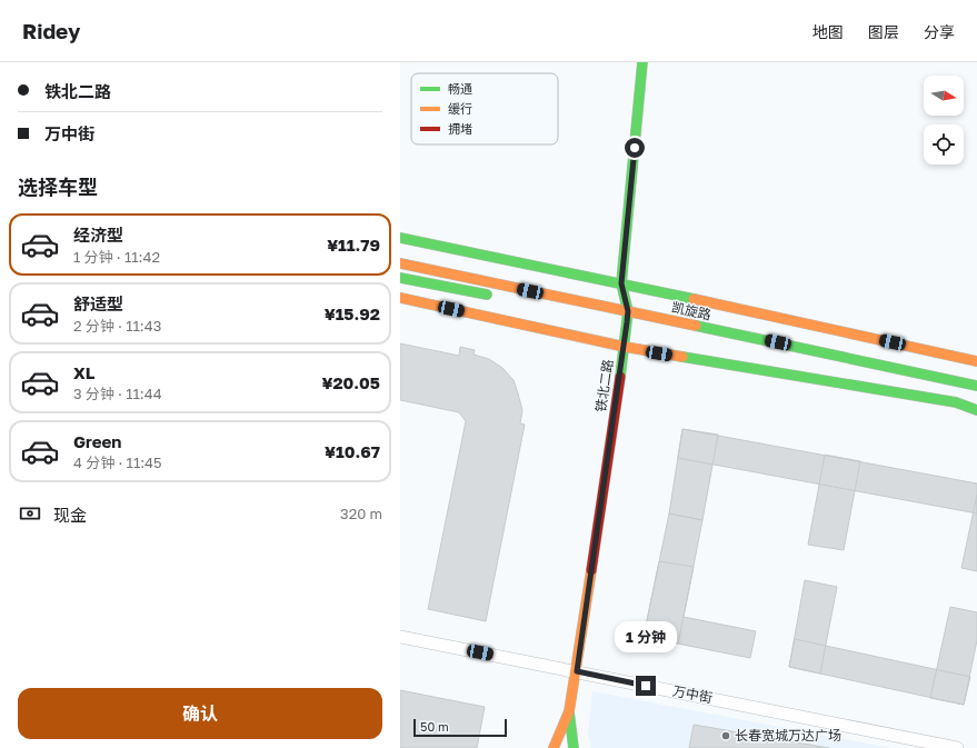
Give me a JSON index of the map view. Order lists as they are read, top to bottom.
{
  "streets": {
    "street": ["凯旋路", "铁北二路", "万中街"]
  },
  "crossings": [
    ["凯旋路", "铁北二路"],
    ["铁北二路", "万中街"]
  ],
  "places": ["长春宽城万达广场"],
  "legend": ["畅通", "缓行", "拥堵"],
  "scale_bar": "50 m",
  "north": "right",
  "page": {
    "header": "Ridey",
    "nav": ["地图", "图层", "分享"],
    "banner": ["铁北二路", "万中街"],
    "heading": "选择车型",
    "list": [
      {
        "name": "经济型",
        "note": "1 分钟 · 11:42",
        "value": "¥11.79"
      },
      {
        "name": "舒适型",
        "note": "2 分钟 · 11:43",
        "value": "¥15.92"
      },
      {
        "name": "XL",
        "note": "3 分钟 · 11:44",
        "value": "¥20.05"
      },
      {
        "name": "Green",
        "note": "4 分钟 · 11:45",
        "value": "¥10.67"
      }
    ],
    "pay": ["现金", "320 m"],
    "bubble": "1 分钟",
    "buttons": "确认",
    "scale": "50 m"
  }
}
